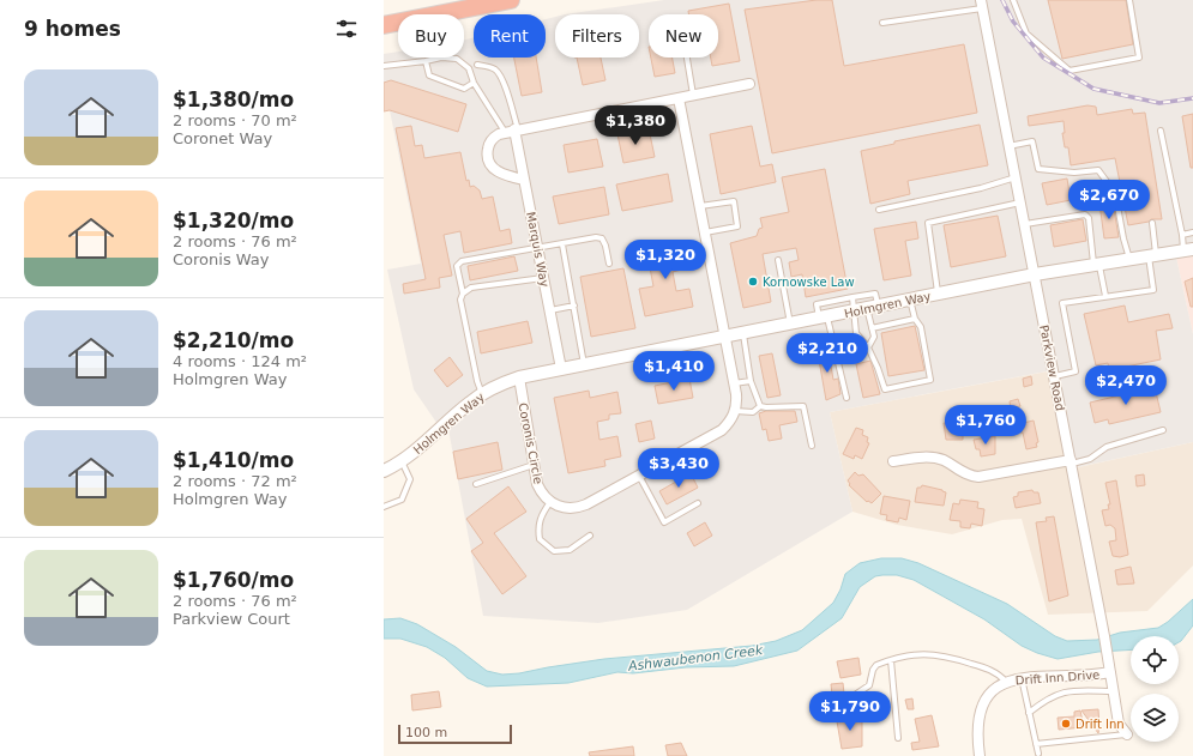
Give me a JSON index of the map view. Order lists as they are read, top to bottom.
{
  "streets": {
    "street": [
      "Marquis Way",
      "Holmgren Way",
      "Parkview Road",
      "Coronis Circle",
      "Drift Inn Drive"
    ]
  },
  "crossings": [
    ["Marquis Way", "Holmgren Way"],
    ["Holmgren Way", "Parkview Road"],
    ["Holmgren Way", "Coronis Circle"],
    ["Parkview Road", "Drift Inn Drive"]
  ],
  "water": ["Ashwaubenon Creek"],
  "places": ["Kornowske Law", "Drift Inn"],
  "scale_bar": "100 m",
  "page": {
    "heading": "9 homes",
    "chip": [
      "Buy",
      "Rent",
      "Filters",
      "New"
    ],
    "list": [
      {
        "name": "$1,380/mo",
        "note": "2 rooms · 70 m² · Coronet Way"
      },
      {
        "name": "$1,320/mo",
        "note": "2 rooms · 76 m² · Coronis Way"
      },
      {
        "name": "$2,210/mo",
        "note": "4 rooms · 124 m² · Holmgren Way"
      },
      {
        "name": "$1,410/mo",
        "note": "2 rooms · 72 m² · Holmgren Way"
      },
      {
        "name": "$1,760/mo",
        "note": "2 rooms · 76 m² · Parkview Court"
      }
    ],
    "price": [
      "$1,380",
      "$2,670",
      "$1,320",
      "$2,210",
      "$1,410",
      "$2,470",
      "$1,760",
      "$3,430",
      "$1,790"
    ],
    "scale": "100 m"
  }
}
